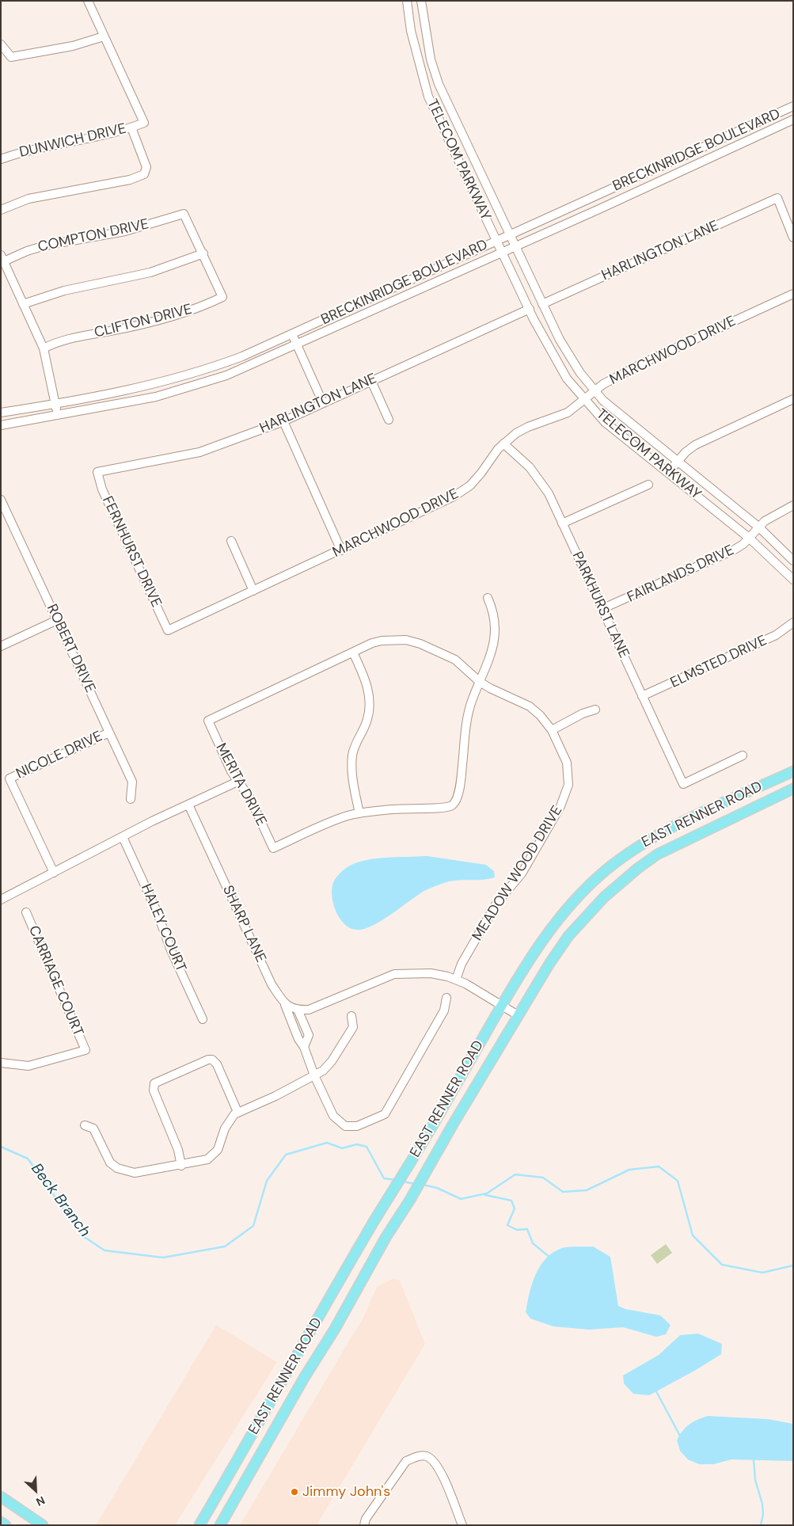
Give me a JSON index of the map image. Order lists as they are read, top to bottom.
{
  "streets": {
    "main road": ["EAST RENNER ROAD"],
    "street": [
      "DUNWICH DRIVE",
      "BRECKINRIDGE BOULEVARD",
      "TELECOM PARKWAY",
      "COMPTON DRIVE",
      "HARLINGTON LANE",
      "CLIFTON DRIVE",
      "MARCHWOOD DRIVE",
      "FERNHURST DRIVE",
      "FAIRLANDS DRIVE",
      "PARKHURST LANE",
      "ROBERT DRIVE",
      "ELMSTED DRIVE",
      "NICOLE DRIVE",
      "MERITA DRIVE",
      "MEADOW WOOD DRIVE",
      "SHARP LANE",
      "HALEY COURT",
      "CARRIAGE COURT"
    ]
  },
  "crossings": [
    ["BRECKINRIDGE BOULEVARD", "TELECOM PARKWAY"],
    ["TELECOM PARKWAY", "HARLINGTON LANE"],
    ["TELECOM PARKWAY", "MARCHWOOD DRIVE"],
    ["TELECOM PARKWAY", "FAIRLANDS DRIVE"],
    ["COMPTON DRIVE", "CLIFTON DRIVE"],
    ["HARLINGTON LANE", "FERNHURST DRIVE"],
    ["MARCHWOOD DRIVE", "FERNHURST DRIVE"],
    ["MARCHWOOD DRIVE", "PARKHURST LANE"],
    ["FAIRLANDS DRIVE", "PARKHURST LANE"],
    ["PARKHURST LANE", "ELMSTED DRIVE"],
    ["ROBERT DRIVE", "NICOLE DRIVE"],
    ["MERITA DRIVE", "MEADOW WOOD DRIVE"]
  ],
  "water": ["Beck Branch"],
  "places": ["Jimmy John's"],
  "north": "bottom right"
}
